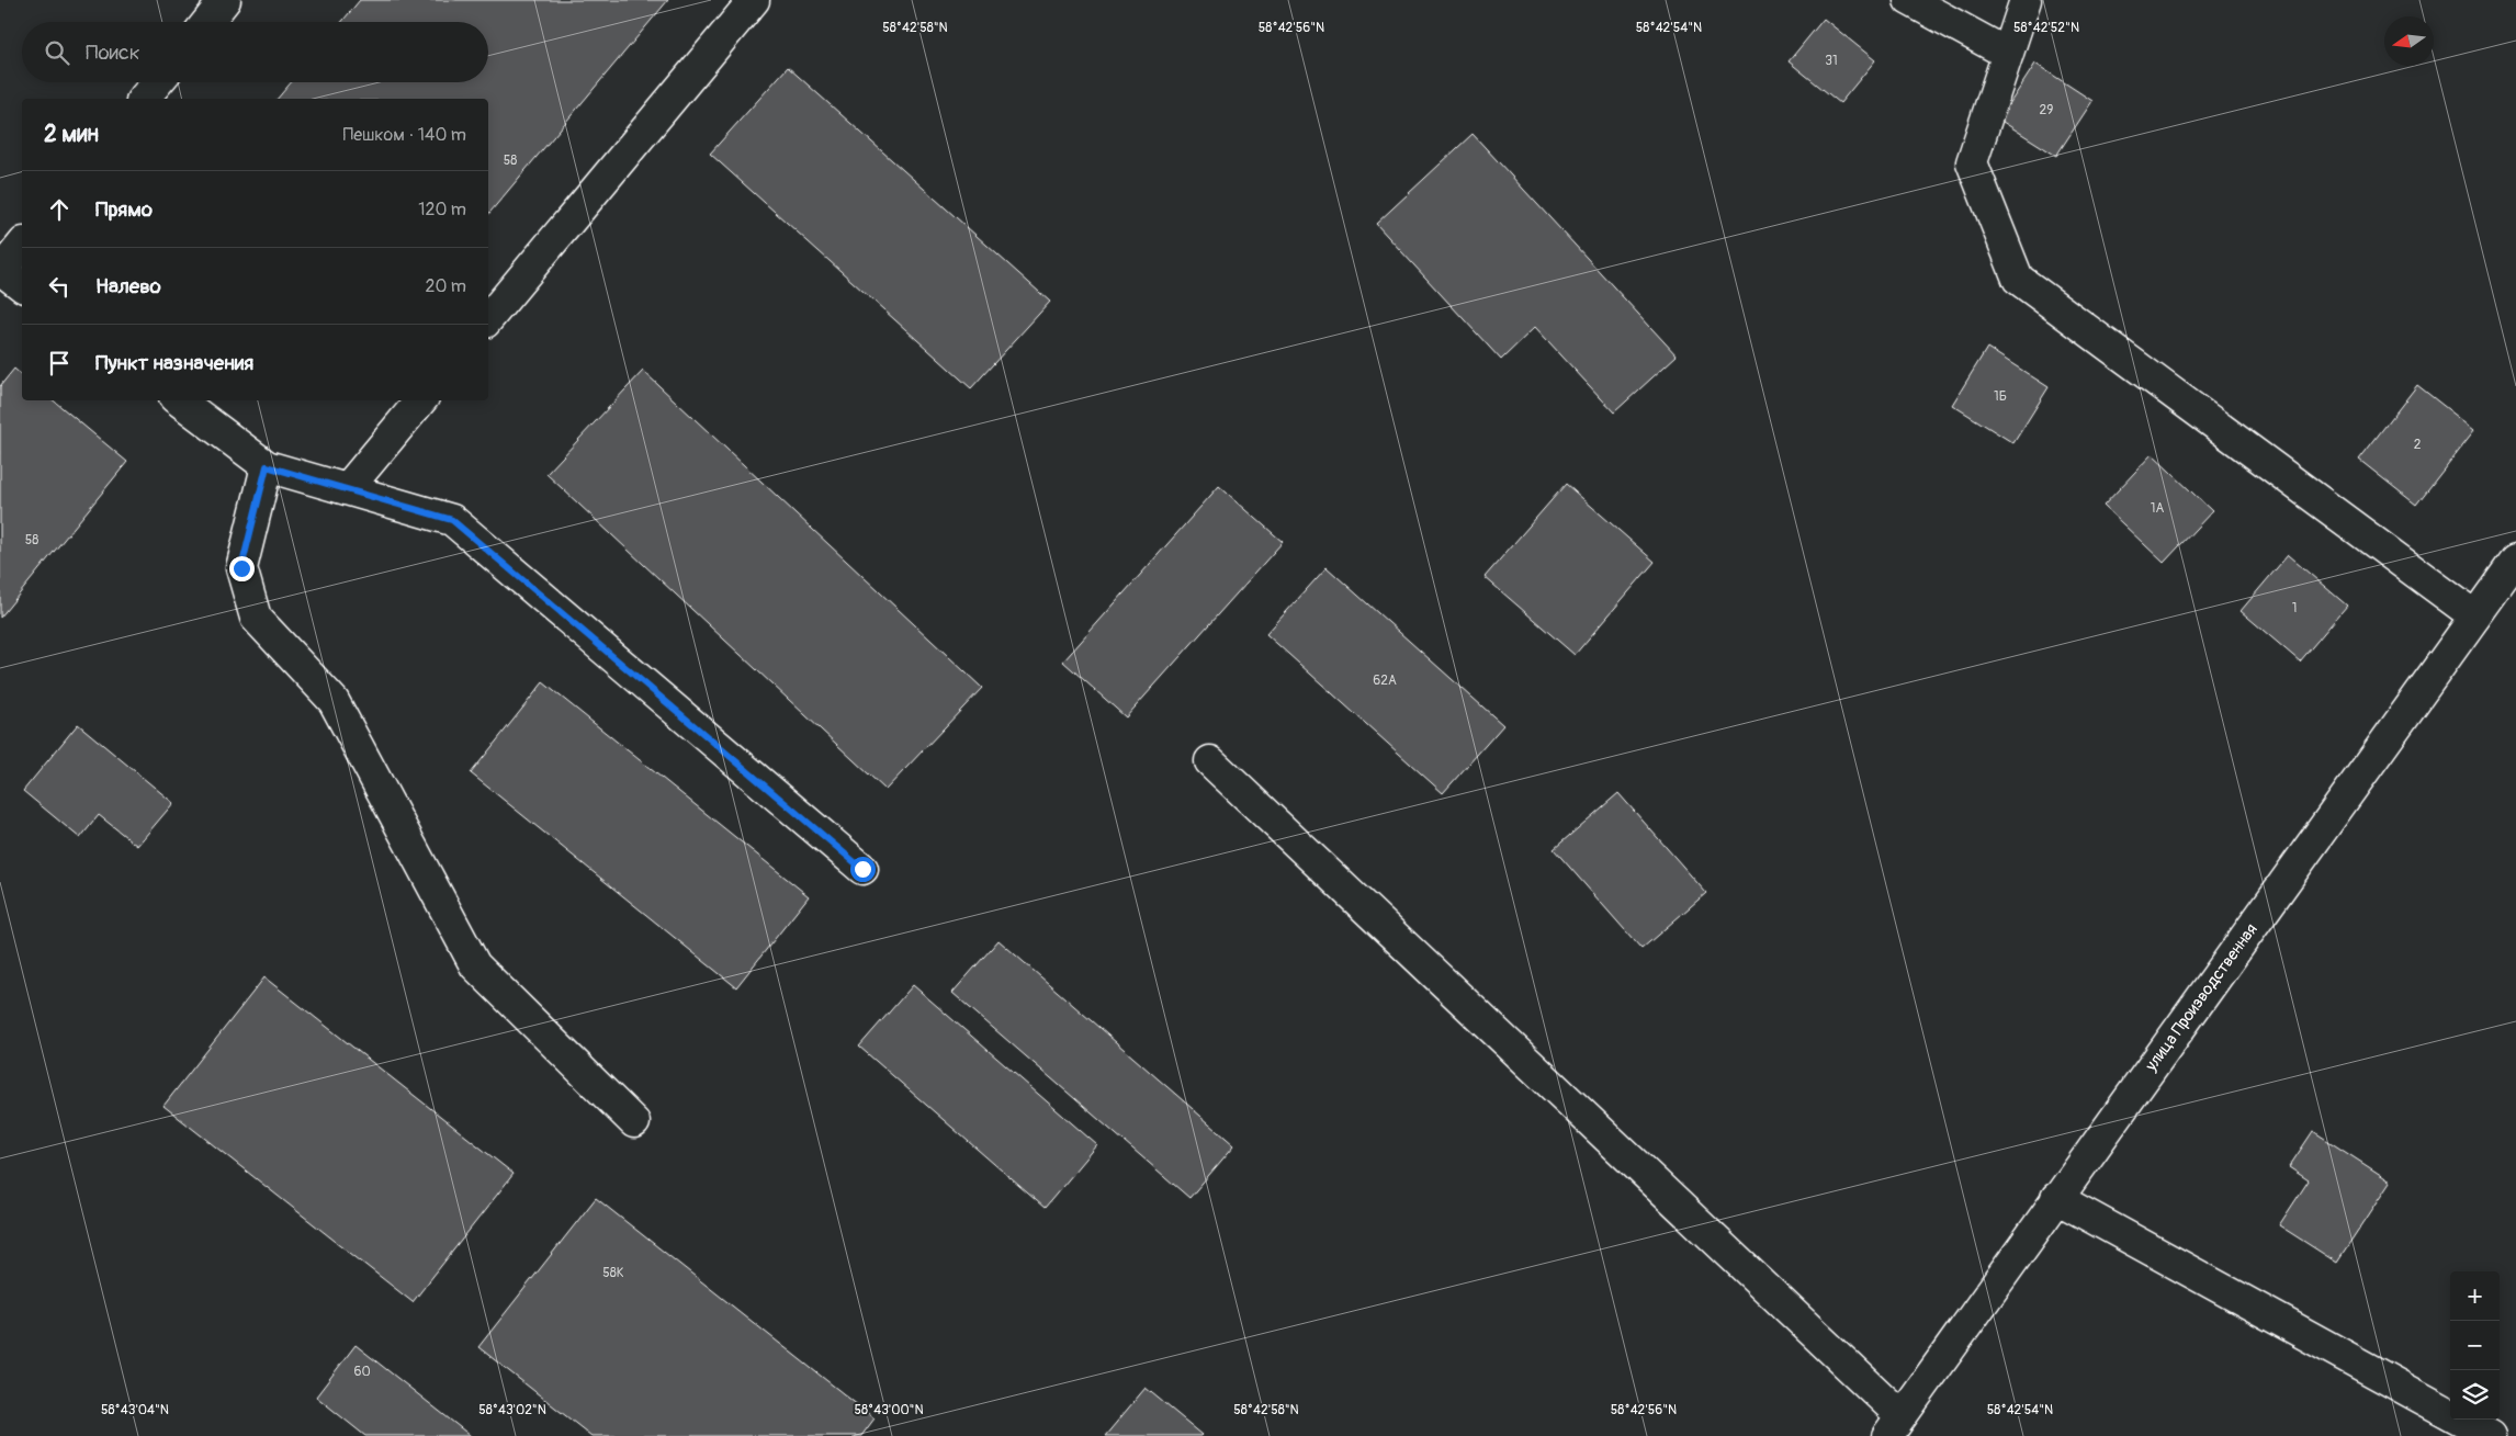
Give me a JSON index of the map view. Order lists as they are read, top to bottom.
{
  "streets": {
    "street": ["улица Производственная"]
  },
  "house_numbers": [
    "31",
    "29",
    "58",
    "1Б",
    "2",
    "1А",
    "58",
    "1",
    "62А",
    "58К",
    "60"
  ],
  "north": "left",
  "page": {
    "search": "Поиск",
    "heading": ["2 мин", "Пешком · 140 m"],
    "list": [
      ["Прямо", "120 m"],
      ["Налево", "20 m"],
      "Пункт назначения"
    ],
    "map_buttons": ["+", "−"]
  },
  "coordinates": [
    "58°42'58\"N",
    "58°42'56\"N",
    "58°42'54\"N",
    "58°42'52\"N",
    "58°43'04\"N",
    "58°43'02\"N",
    "58°43'00\"N"
  ]
}
